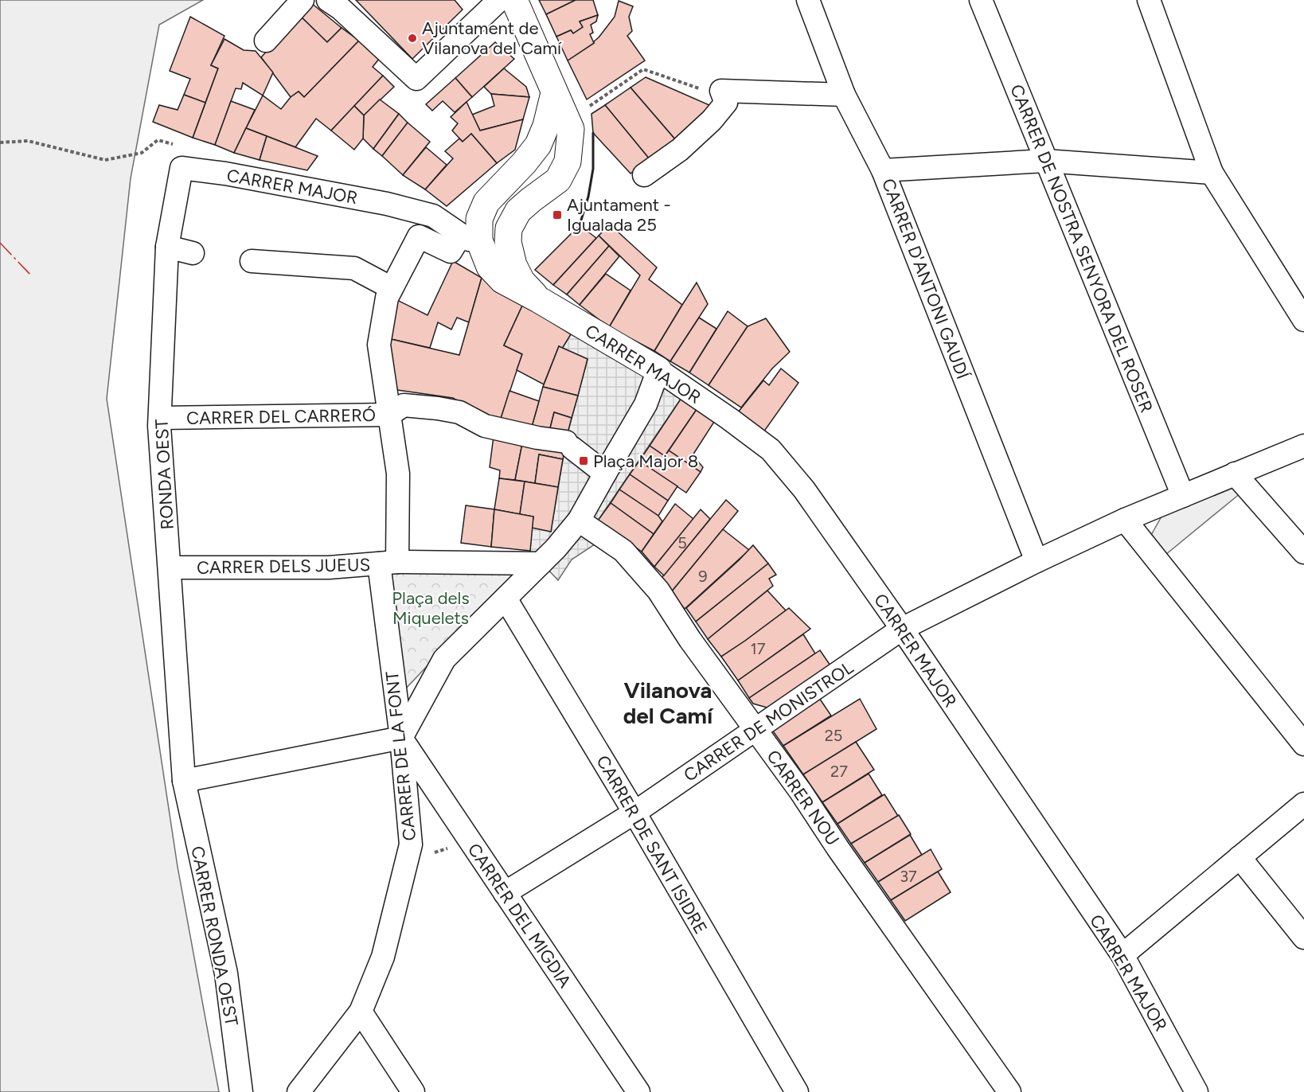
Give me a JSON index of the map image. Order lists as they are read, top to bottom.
{
  "streets": {
    "street": [
      "CARRER MAJOR",
      "CARRER DE NOSTRA SENYORA DEL ROSER",
      "CARRER D'ANTONI GAUDÍ",
      "CARRER DEL CARRERÓ",
      "RONDA OEST",
      "CARRER DELS JUEUS",
      "CARRER DE MONISTROL",
      "CARRER DE LA FONT",
      "CARRER NOU",
      "CARRER DE SANT ISIDRE",
      "CARRER DEL MIGDIA",
      "CARRER RONDA OEST"
    ]
  },
  "crossings": [
    ["CARRER MAJOR", "RONDA OEST"],
    ["CARRER MAJOR", "CARRER DE MONISTROL"],
    ["CARRER MAJOR", "CARRER DE LA FONT"],
    ["CARRER DE NOSTRA SENYORA DEL ROSER", "CARRER DE MONISTROL"],
    ["CARRER D'ANTONI GAUDÍ", "CARRER DE MONISTROL"],
    ["CARRER DEL CARRERÓ", "RONDA OEST"],
    ["CARRER DEL CARRERÓ", "CARRER DE LA FONT"],
    ["RONDA OEST", "CARRER DELS JUEUS"],
    ["RONDA OEST", "CARRER RONDA OEST"],
    ["CARRER DELS JUEUS", "CARRER DE LA FONT"],
    ["CARRER DE MONISTROL", "CARRER NOU"],
    ["CARRER DE MONISTROL", "CARRER DE SANT ISIDRE"],
    ["CARRER DE MONISTROL", "CARRER DEL MIGDIA"],
    ["CARRER DE LA FONT", "CARRER DEL MIGDIA"]
  ],
  "districts": ["Vilanova del Camí"],
  "parks": ["Plaça dels Miquelets"],
  "places": {
    "other": ["Ajuntament de Vilanova del Camí"],
    "transit": ["Ajuntament - Igualada 25", "Plaça Major 8"]
  },
  "house_numbers": [
    "5",
    "9",
    "17",
    "25",
    "27",
    "37"
  ]
}
